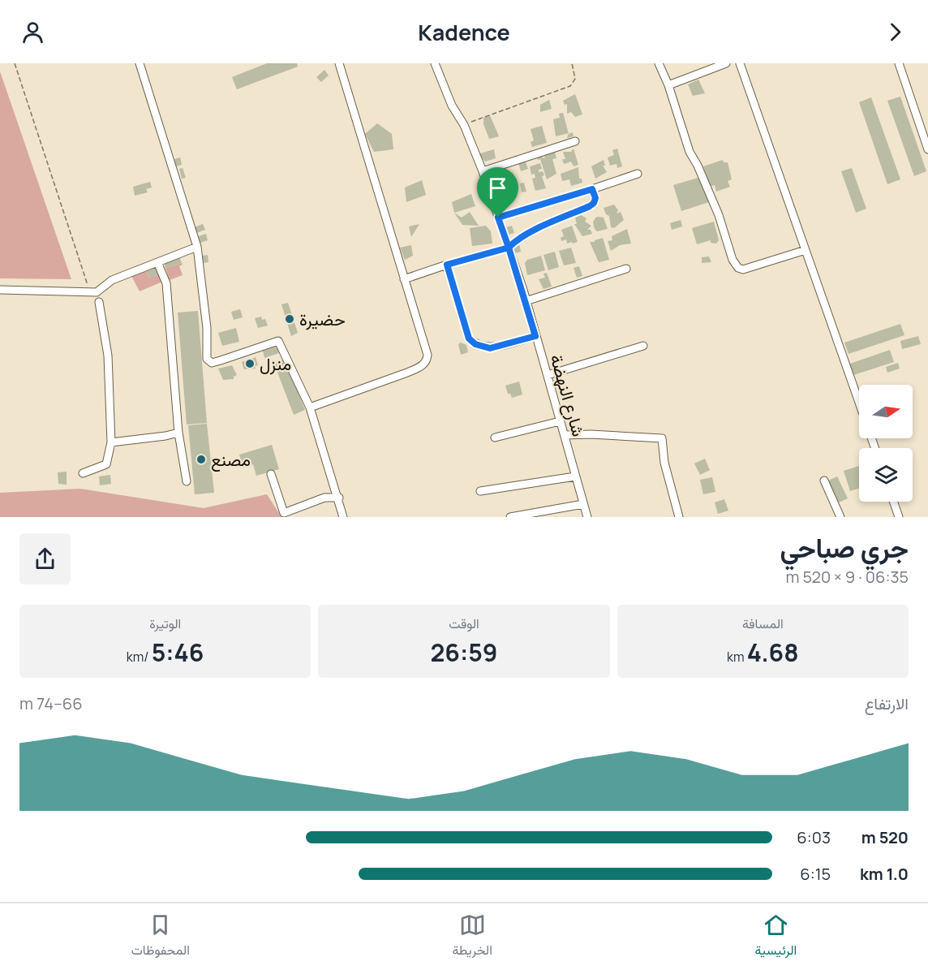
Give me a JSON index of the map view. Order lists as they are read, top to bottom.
{
  "streets": {
    "street": ["شارع النهضة"]
  },
  "places": ["حضيرة", "منزل", "مصنع"],
  "north": "right",
  "page": {
    "header": "Kadence",
    "heading": ["جري صباحي", "06:35 · 9 × 520 m"],
    "stats": [
      ["المسافة", "4.68 km"],
      ["الوقت", "26:59"],
      ["الوتيرة", "5:46 /km"]
    ],
    "chart": ["الارتفاع", "66–74 m"],
    "list": [
      {
        "name": "520 m",
        "note": "6:03"
      },
      {
        "name": "1.0 km",
        "note": "6:15"
      }
    ],
    "tabs": ["الرئيسية", "الخريطة", "المحفوظات"]
  }
}
